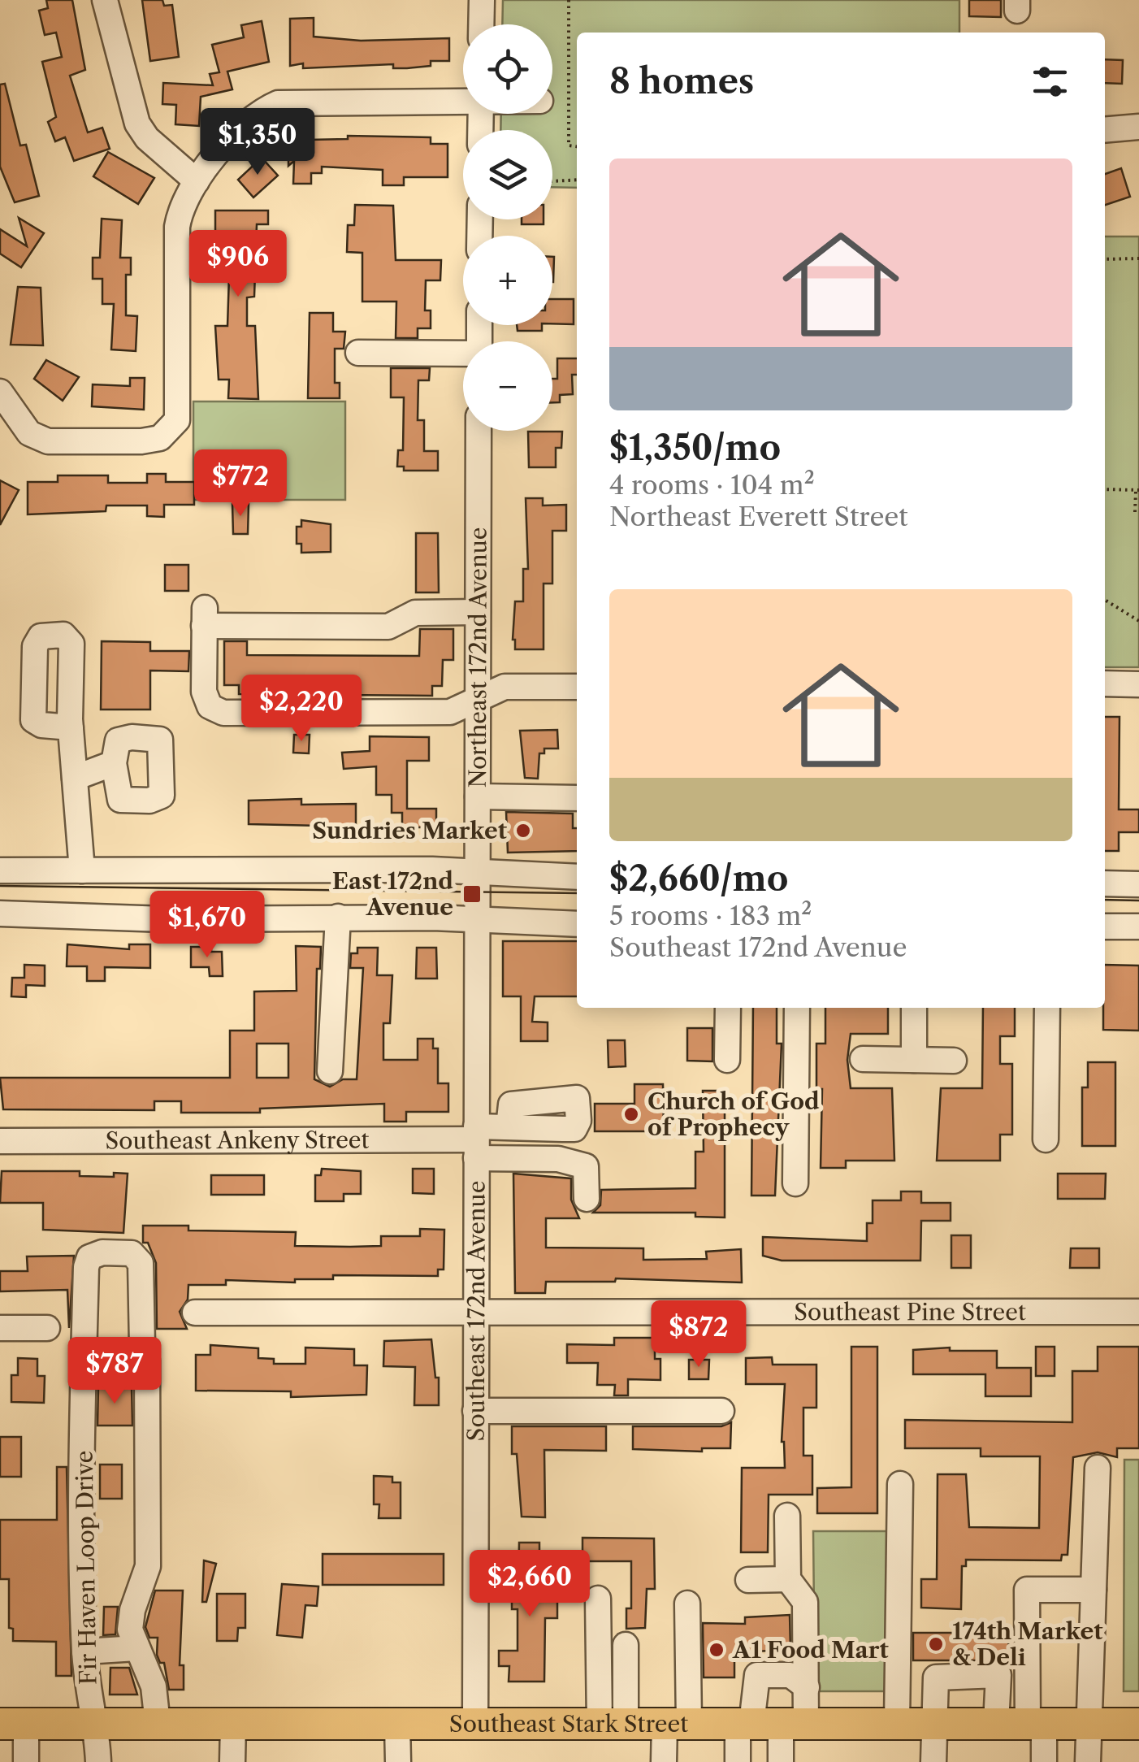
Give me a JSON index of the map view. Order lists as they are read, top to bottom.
{
  "streets": {
    "main road": ["Southeast Stark Street"],
    "street": [
      "Northeast 172nd Avenue",
      "Southeast Ankeny Street",
      "Southeast 172nd Avenue",
      "Southeast Pine Street",
      "Fir Haven Loop Drive"
    ]
  },
  "crossings": [
    ["Northeast 172nd Avenue", "Southeast 172nd Avenue"],
    ["Southeast Ankeny Street", "Southeast 172nd Avenue"],
    ["Southeast 172nd Avenue", "Southeast Pine Street"],
    ["Southeast 172nd Avenue", "Southeast Stark Street"],
    ["Fir Haven Loop Drive", "Southeast Stark Street"]
  ],
  "places": {
    "other": [
      "Sundries Market",
      "Church of God of Prophecy",
      "174th Market & Deli",
      "A1 Food Mart"
    ],
    "transit": ["East 172nd Avenue"]
  },
  "page": {
    "map_buttons": ["+", "−"],
    "heading": "8 homes",
    "price": [
      "$1,350",
      "$906",
      "$772",
      "$2,220",
      "$1,670",
      "$872",
      "$787",
      "$2,660"
    ],
    "list": [
      {
        "name": "$1,350/mo",
        "note": "4 rooms · 104 m² · Northeast Everett Street"
      },
      {
        "name": "$2,660/mo",
        "note": "5 rooms · 183 m² · Southeast 172nd Avenue"
      }
    ]
  }
}
